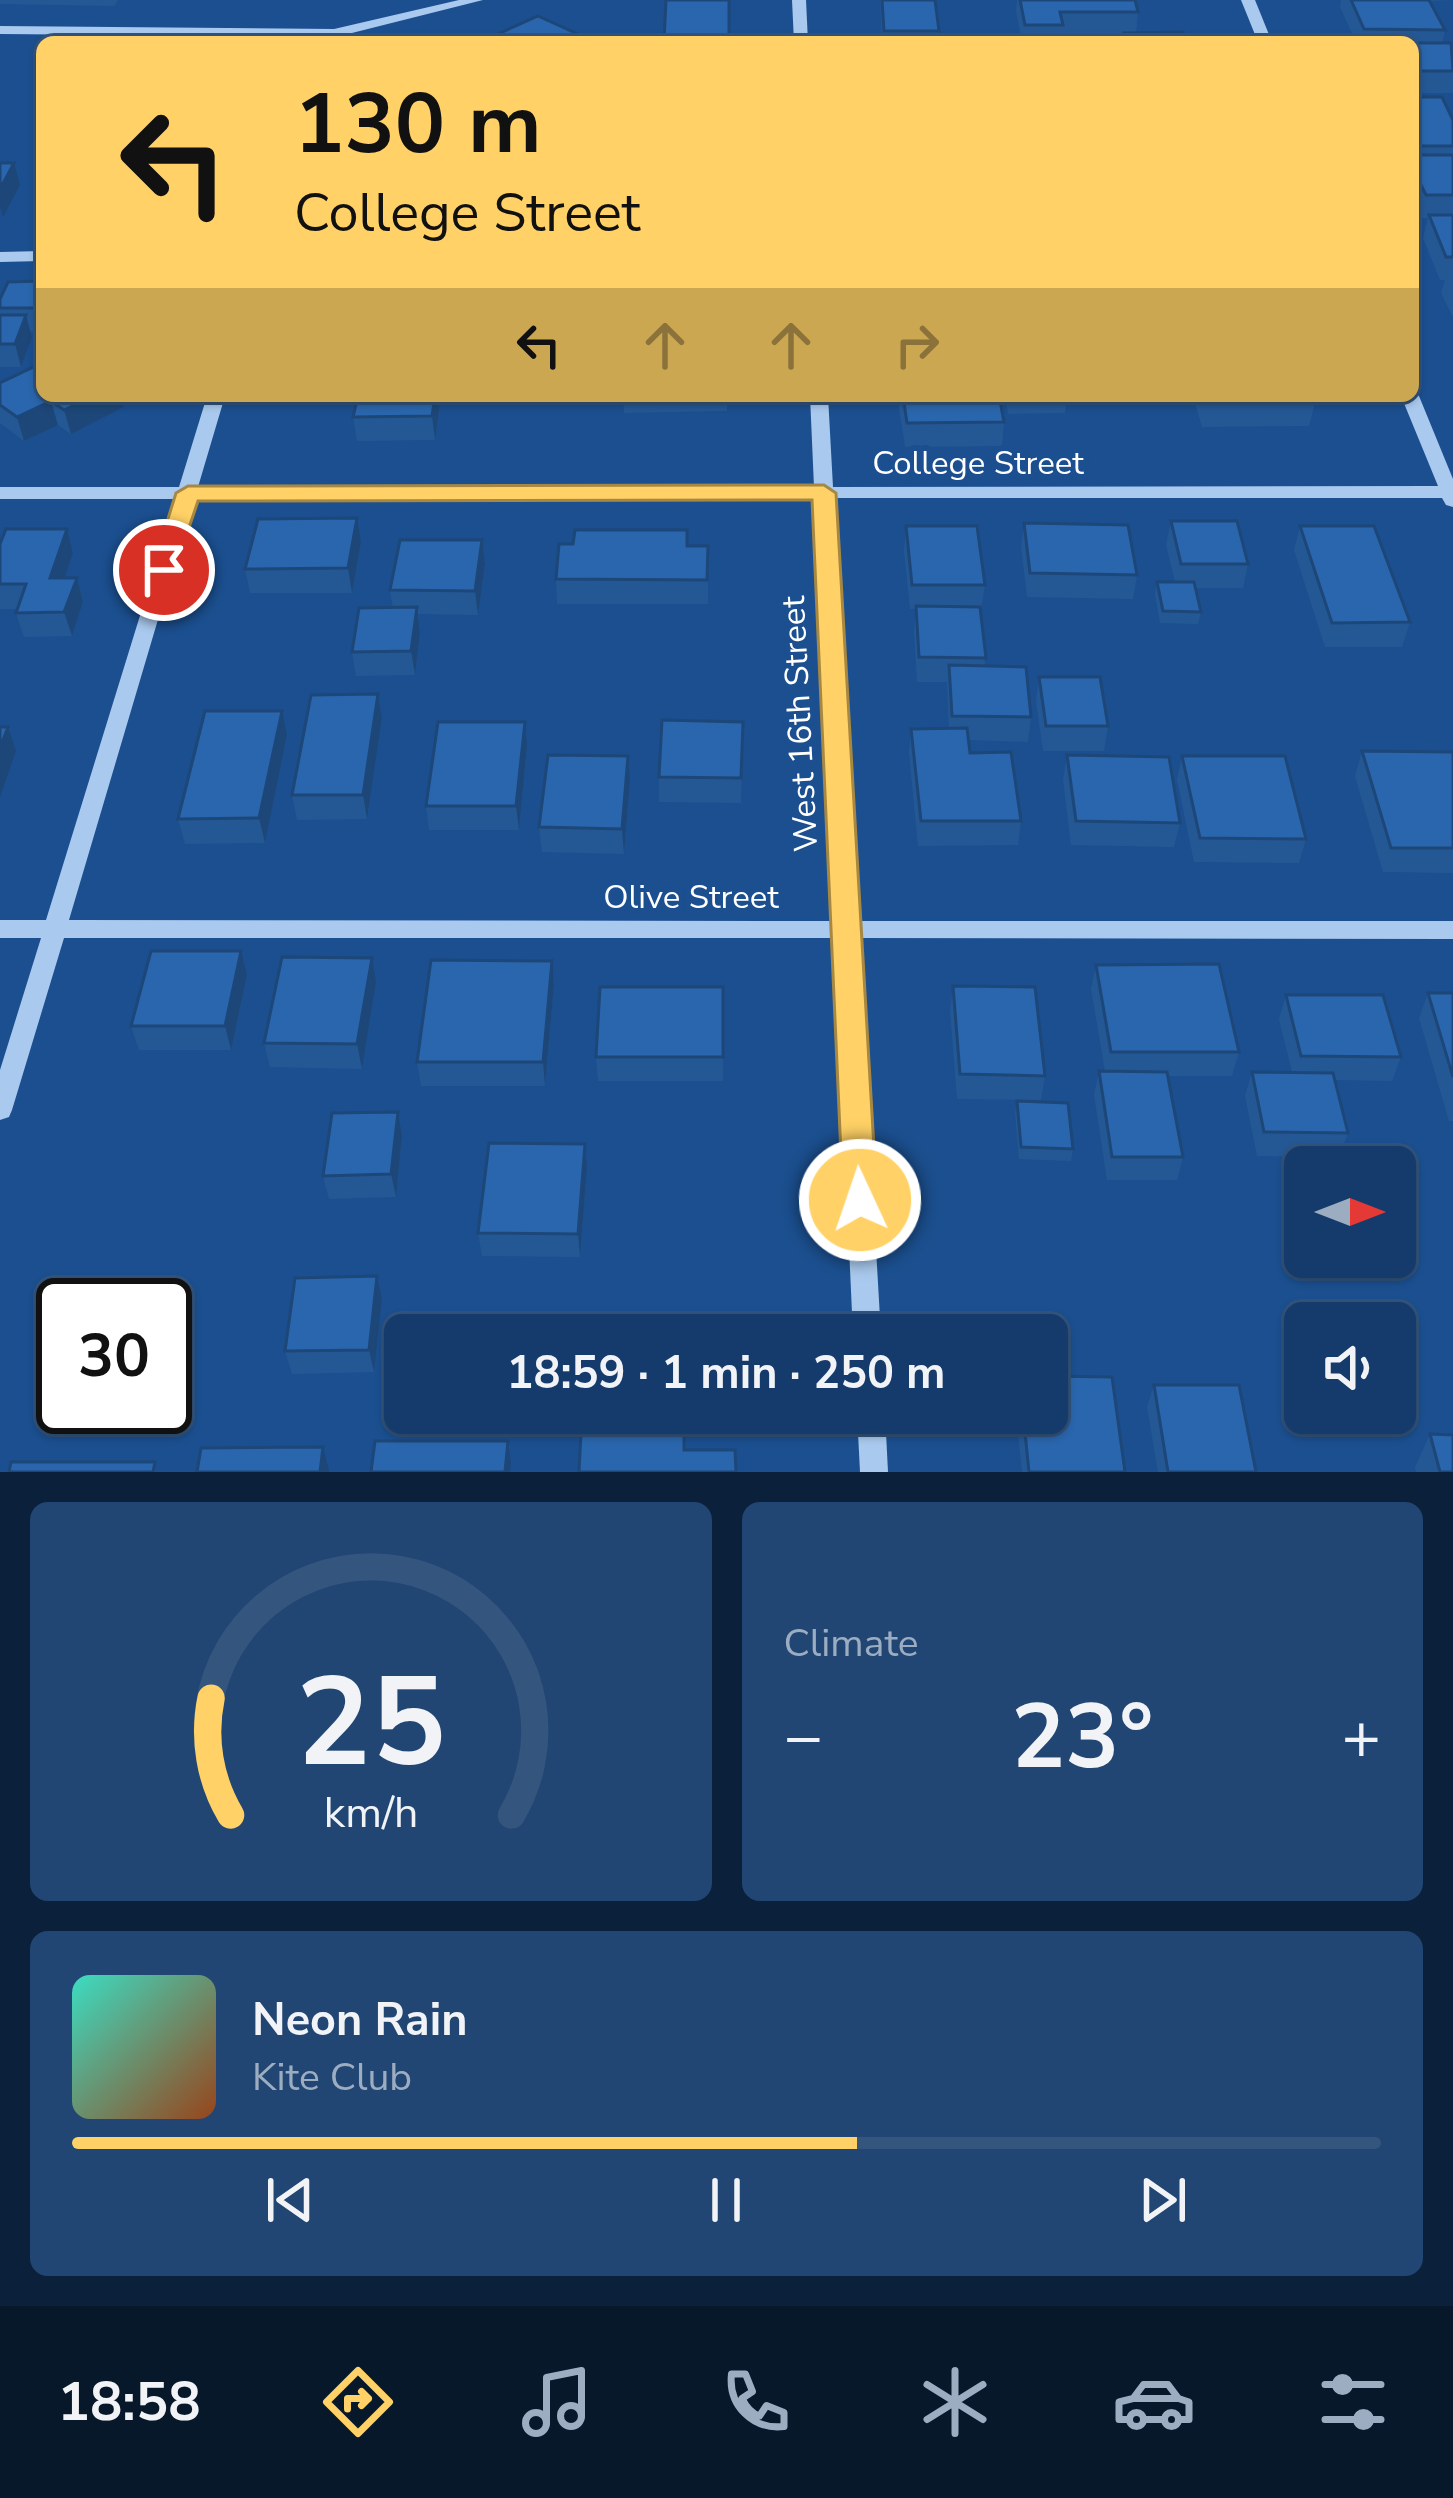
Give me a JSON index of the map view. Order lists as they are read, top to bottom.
{
  "streets": {
    "street": ["College Street", "West 16th Street", "Olive Street"]
  },
  "crossings": [
    ["College Street", "West 16th Street"],
    ["West 16th Street", "Olive Street"]
  ],
  "north": "right",
  "page": {
    "turn": ["130 m", "College Street"],
    "limit": "30",
    "trip": "18:59 · 1 min · 250 m",
    "tile": "Climate",
    "heat": ["−", "23°", "+"],
    "song": ["Neon Rain", "Kite Club"],
    "tabs": "18:58",
    "gauge": ["25", "km/h"]
  }
}
